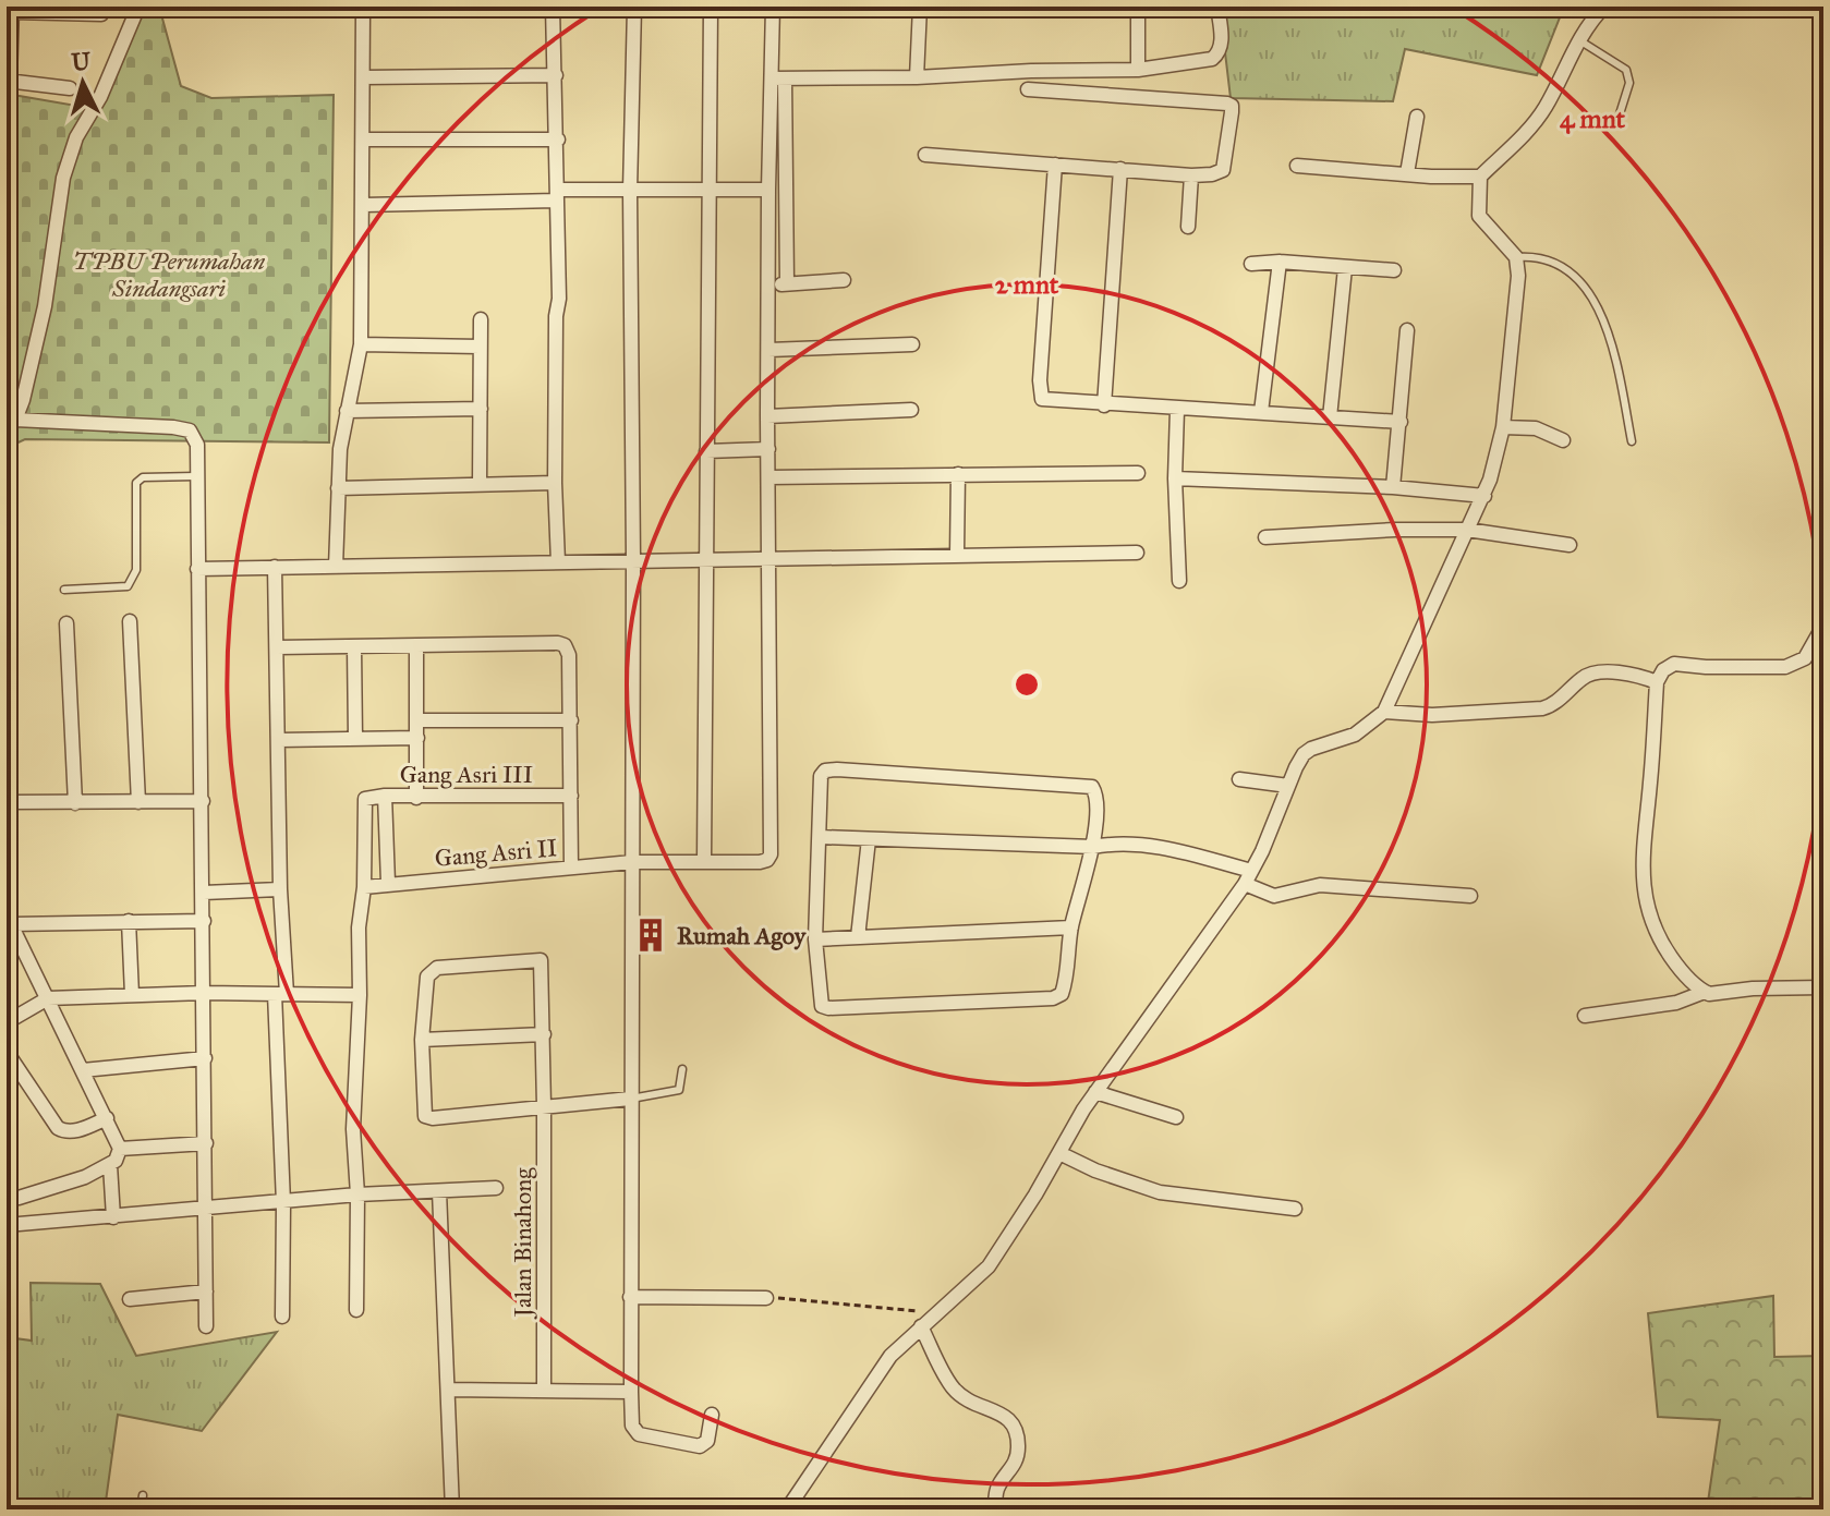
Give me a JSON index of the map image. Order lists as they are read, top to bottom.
{
  "streets": {
    "street": ["Gang Asri III", "Gang Asri II", "Jalan Binahong"]
  },
  "crossings": [
    ["Gang Asri III", "Gang Asri II"]
  ],
  "parks": ["TPBU Perumahan Sindangsari"],
  "places": {
    "building": ["Rumah Agoy"]
  },
  "north": "top",
  "rings": ["4 mnt", "2 mnt"]
}
